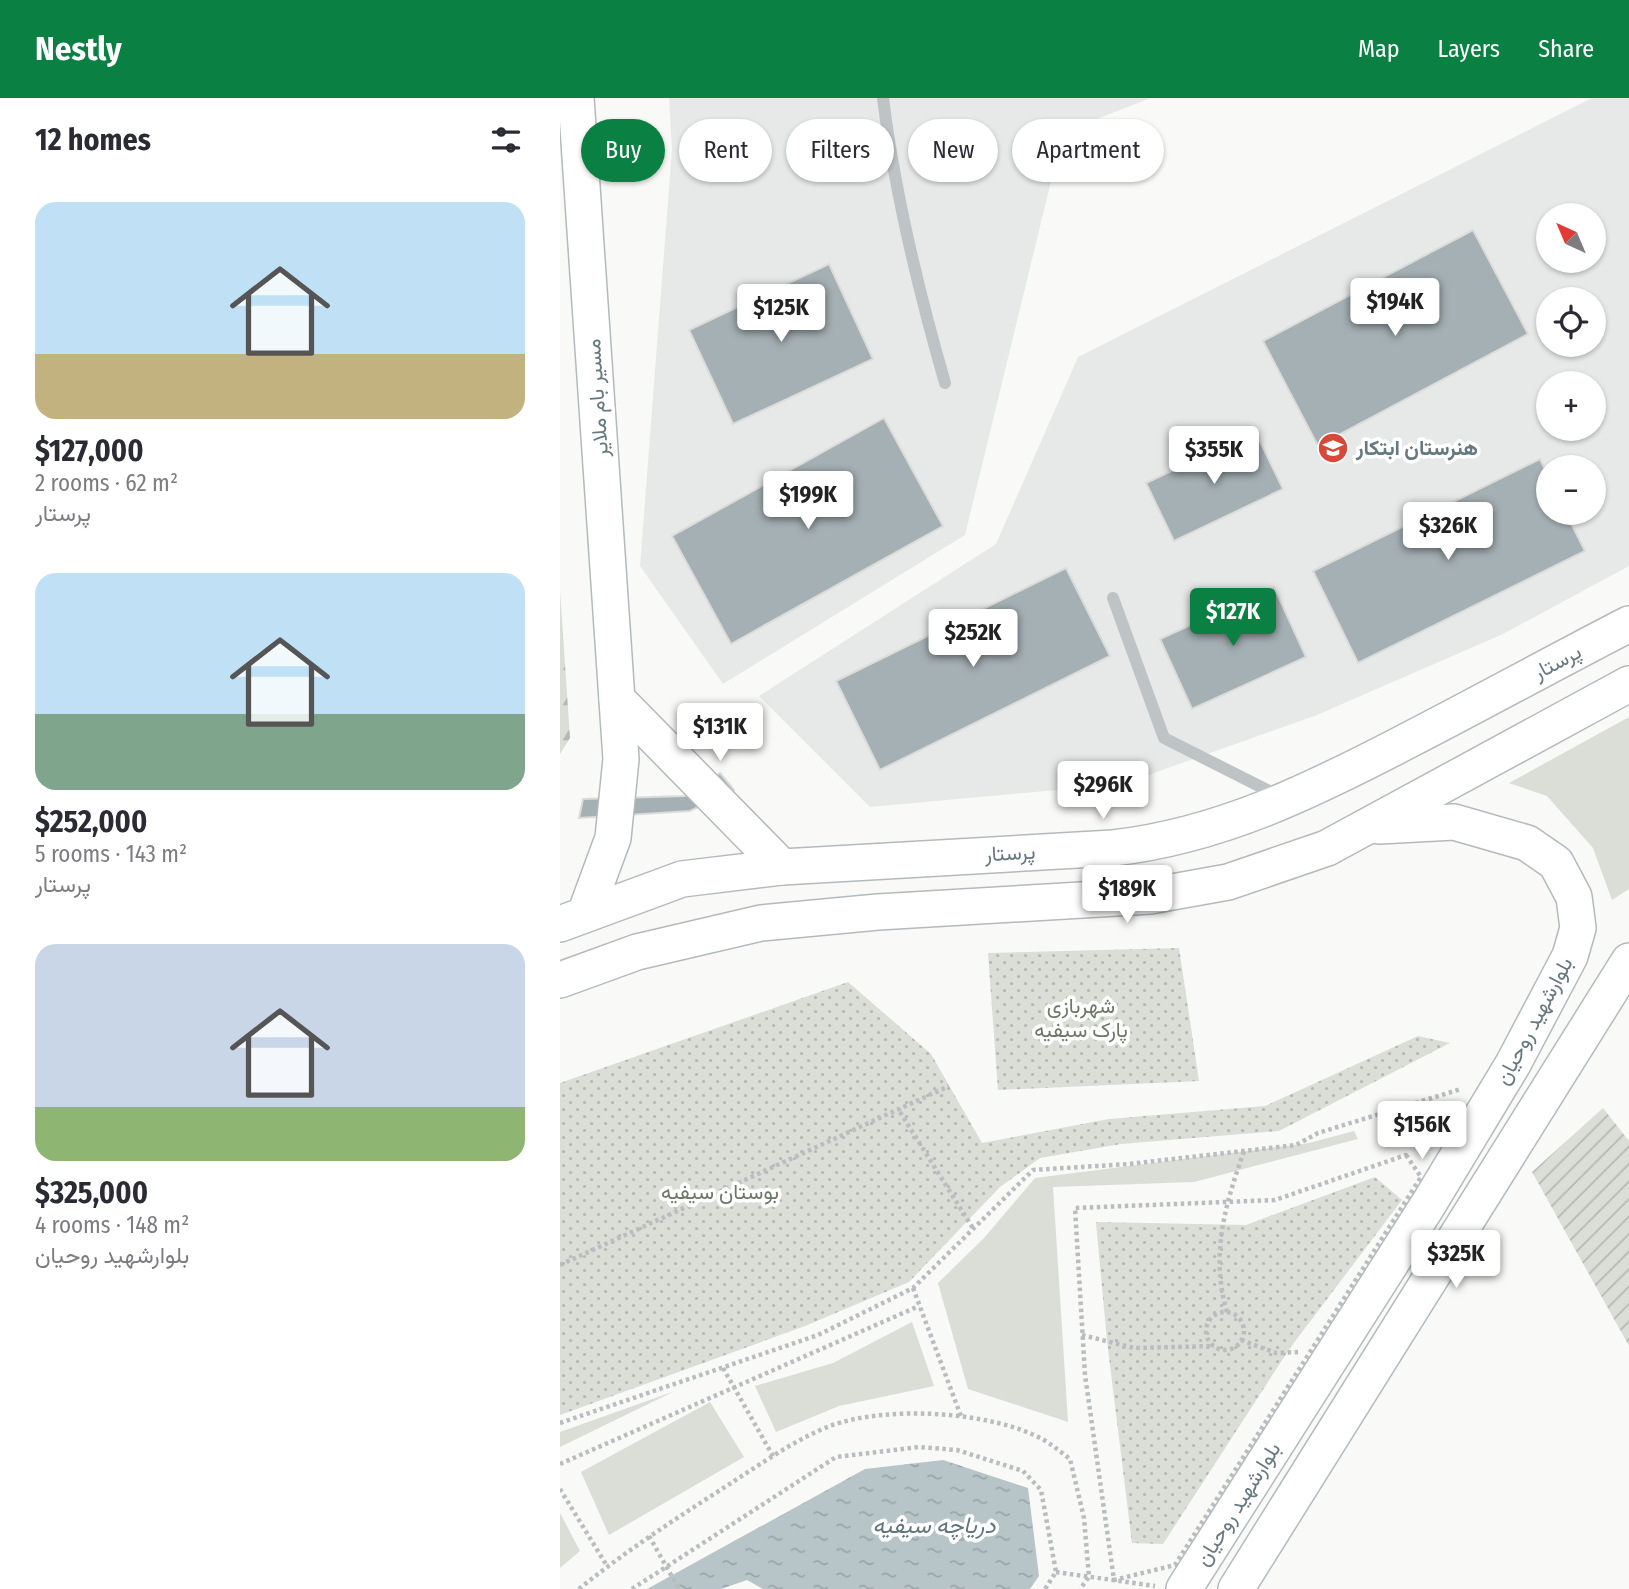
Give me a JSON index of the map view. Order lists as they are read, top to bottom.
{
  "streets": {
    "main road": ["مسیر بام ملایر", "پرستار", "بلوارشهید روحیان"]
  },
  "crossings": [
    ["مسیر بام ملایر", "پرستار"]
  ],
  "water": ["دریاچه سیفیه"],
  "parks": ["شهربازی پارک سیفیه", "بوستان سیفیه"],
  "places": {
    "school or university": ["هنرستان ابتکار"]
  },
  "north": "top left",
  "page": {
    "header": "Nestly",
    "nav": ["Map", "Layers", "Share"],
    "heading": "12 homes",
    "chip": [
      "Buy",
      "Rent",
      "Filters",
      "New",
      "Apartment"
    ],
    "list": [
      {
        "name": "$127,000",
        "note": "2 rooms · 62 m² · پرستار"
      },
      {
        "name": "$252,000",
        "note": "5 rooms · 143 m² · پرستار"
      },
      {
        "name": "$325,000",
        "note": "4 rooms · 148 m² · بلوارشهید روحیان"
      }
    ],
    "map_buttons": ["+", "−"],
    "price": [
      "$194K",
      "$125K",
      "$355K",
      "$199K",
      "$326K",
      "$127K",
      "$252K",
      "$131K",
      "$296K",
      "$189K",
      "$156K",
      "$325K"
    ]
  }
}
